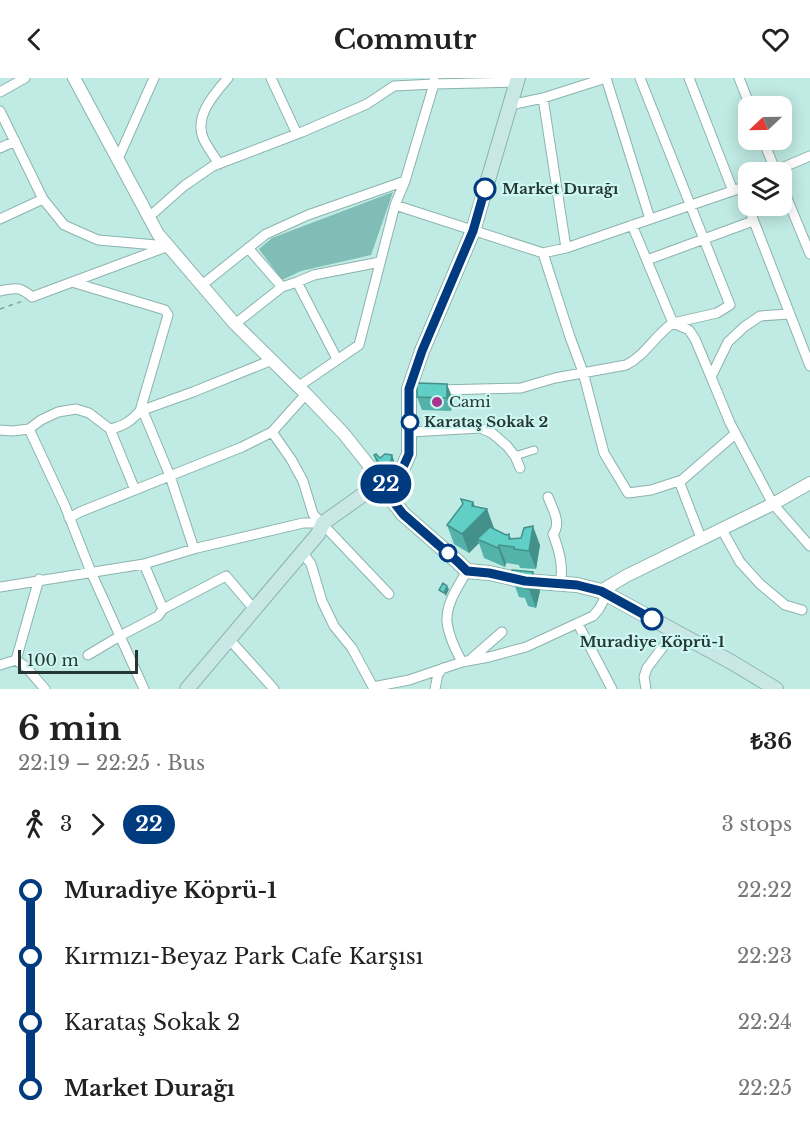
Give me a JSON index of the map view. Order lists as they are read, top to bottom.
{
  "places": [
    "Market Durağı",
    "Cami",
    "Karataş Sokak 2",
    "Muradiye Köprü-1"
  ],
  "lines": ["bus line 22"],
  "scale_bar": "100 m",
  "north": "left",
  "page": {
    "header": "Commutr",
    "on_map": "22",
    "scale": "100 m",
    "heading": ["6 min", "22:19 – 22:25 · Bus", "₺36"],
    "legs": ["3", "22", "3 stops"],
    "list": [
      {
        "name": "Muradiye Köprü-1",
        "value": "22:22"
      },
      {
        "name": "Kırmızı-Beyaz Park Cafe Karşısı",
        "value": "22:23"
      },
      {
        "name": "Karataş Sokak 2",
        "value": "22:24"
      },
      {
        "name": "Market Durağı",
        "value": "22:25"
      }
    ]
  }
}
